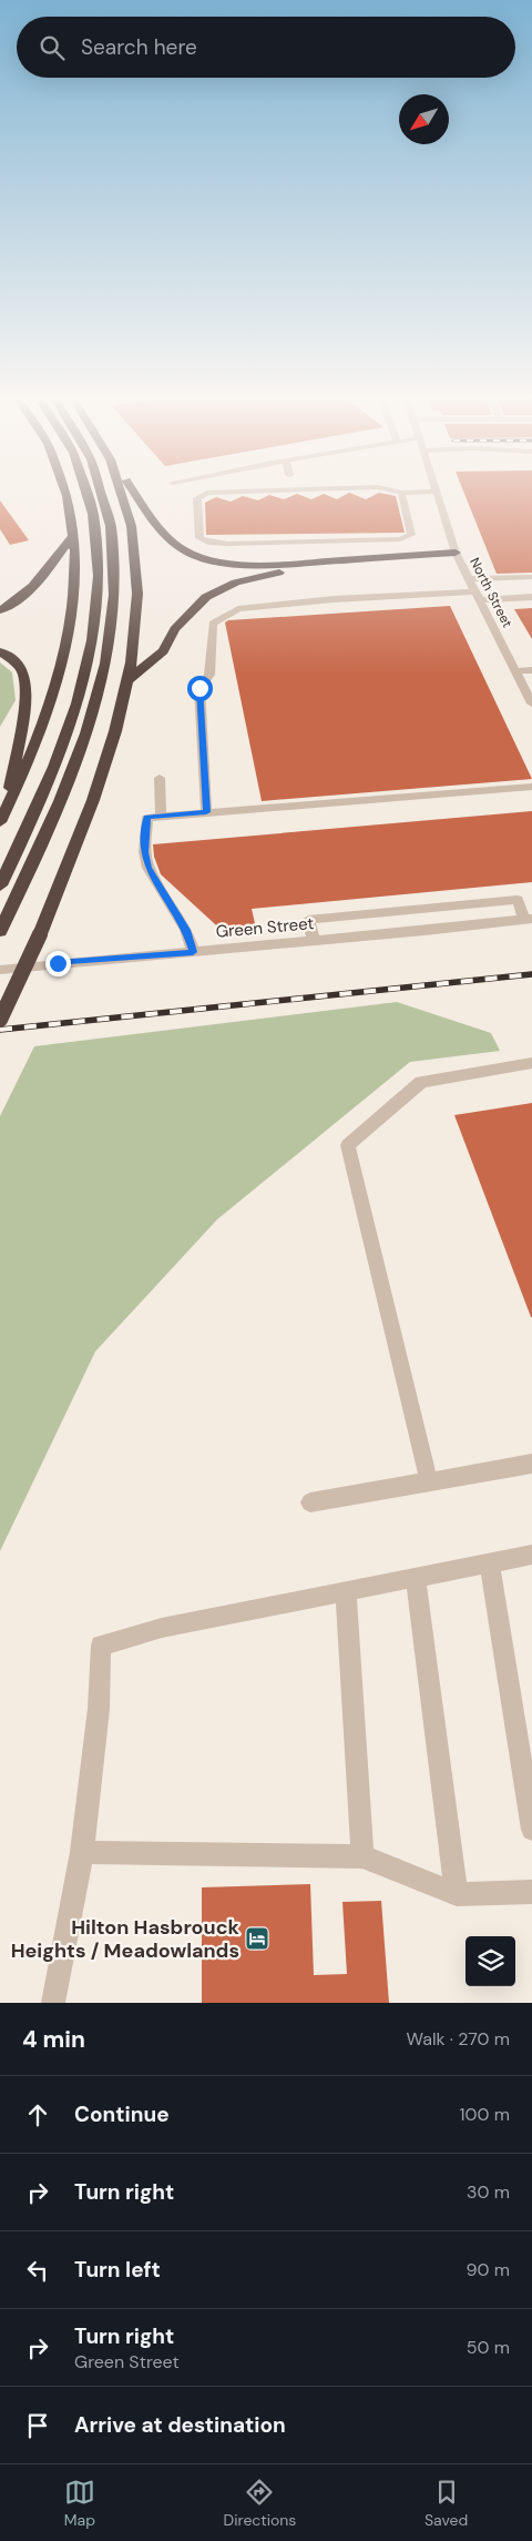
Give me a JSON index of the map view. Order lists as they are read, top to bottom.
{
  "streets": {
    "street": ["North Street", "Green Street"]
  },
  "places": {
    "hotel": ["Hilton Hasbrouck Heights / Meadowlands"]
  },
  "north": "bottom left",
  "page": {
    "search": "Search here",
    "heading": ["4 min", "Walk · 270 m"],
    "list": [
      ["Continue", "100 m"],
      ["Turn right", "30 m"],
      ["Turn left", "90 m"],
      ["Turn right", "Green Street", "50 m"],
      "Arrive at destination"
    ],
    "nav": ["Map", "Directions", "Saved"]
  }
}
